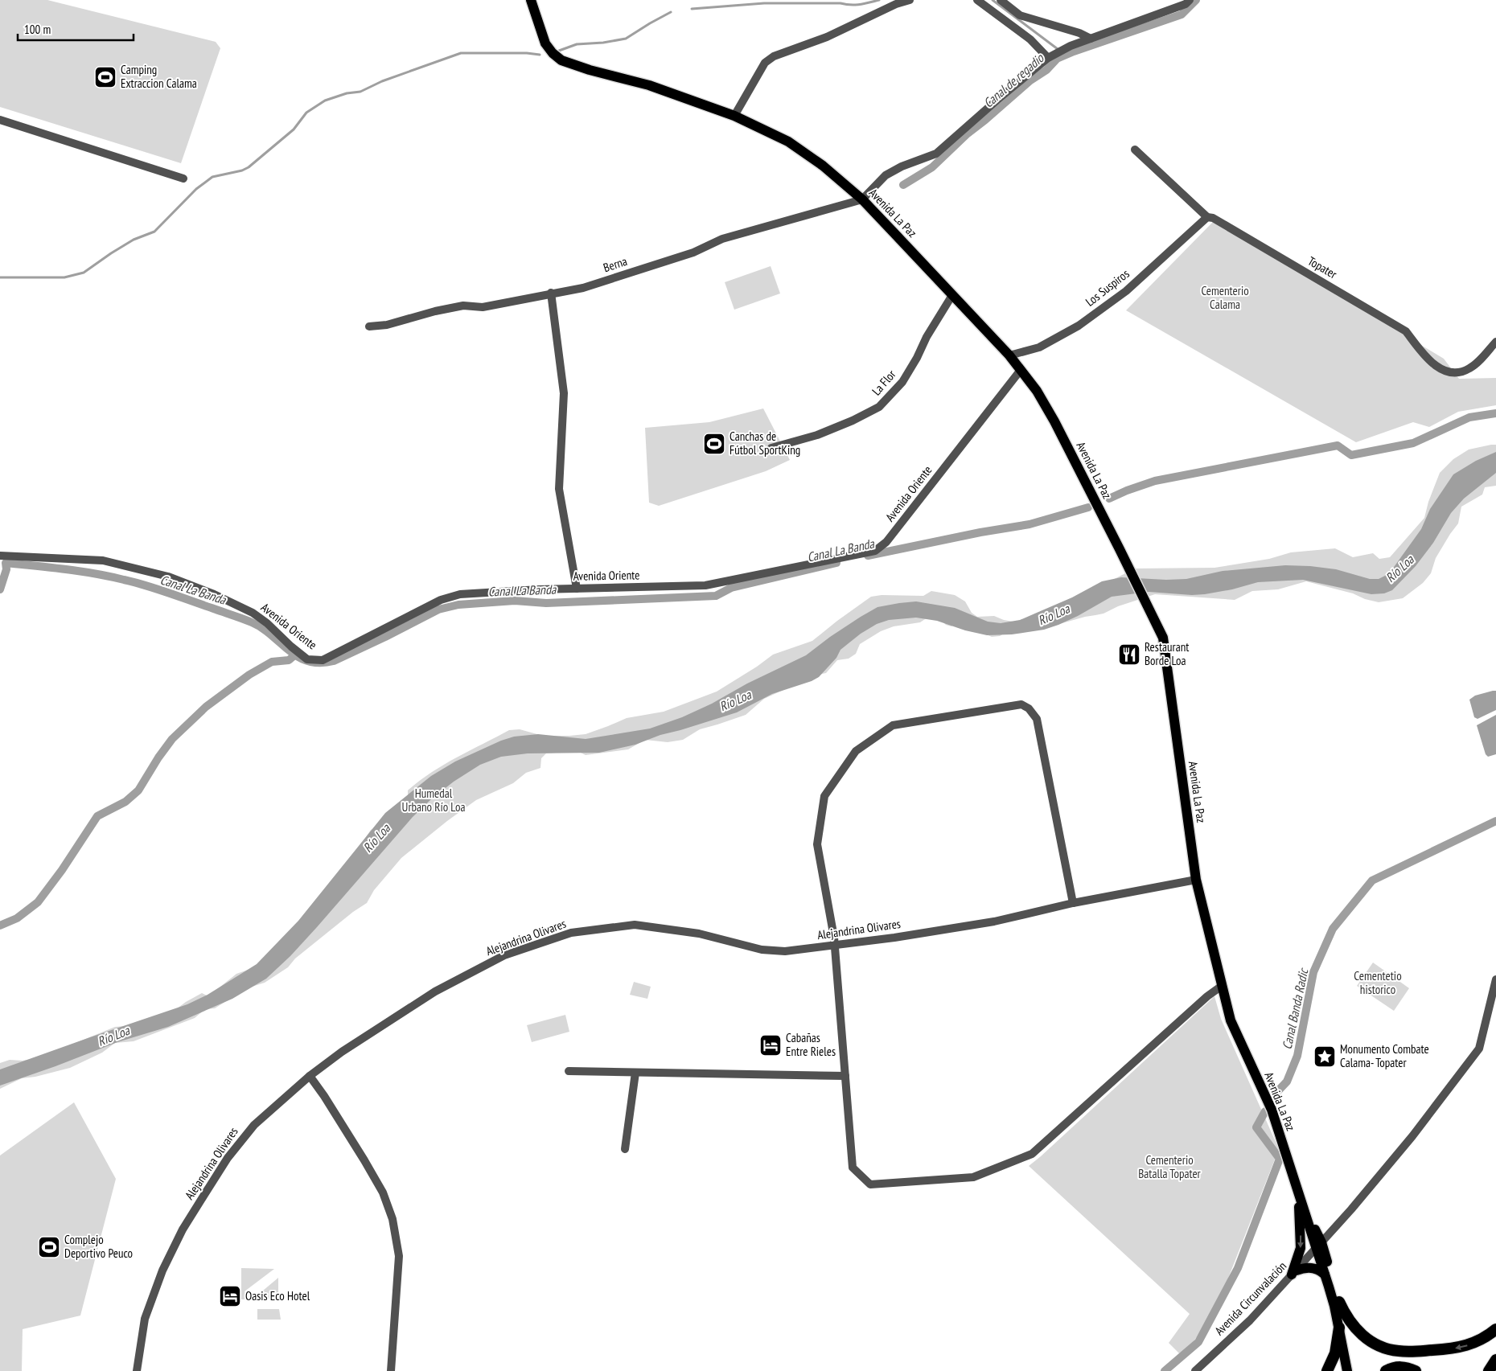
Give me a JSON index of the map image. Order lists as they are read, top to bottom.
{
  "streets": {
    "main road": ["Avenida La Paz"],
    "street": [
      "Berna",
      "Topater",
      "Los Suspiros",
      "La Flor",
      "Avenida Oriente",
      "Alejandrina Olivares",
      "Avenida Circunvalación"
    ]
  },
  "crossings": [
    ["Avenida La Paz", "Berna"],
    ["Avenida La Paz", "Los Suspiros"],
    ["Avenida La Paz", "La Flor"],
    ["Avenida La Paz", "Avenida Oriente"],
    ["Avenida La Paz", "Alejandrina Olivares"],
    ["Avenida La Paz", "Avenida Circunvalación"],
    ["Topater", "Los Suspiros"]
  ],
  "water": [
    "Canal de regadio",
    "Canal La Banda",
    "Río Loa",
    "Canal Banda Radic"
  ],
  "parks": [
    "Cementerio Calama",
    "Humedal Urbano Río Loa",
    "Cementetio historico",
    "Cementerio Batalla Topater"
  ],
  "places": {
    "sports": ["Camping Extraccion Calama", "Canchas de Fútbol SportKing", "Complejo Deportivo Peuco"],
    "restaurant": ["Restaurant Borde Loa"],
    "hotel": ["Cabañas Entre Rieles", "Oasis Eco Hotel"],
    "place": ["Monumento Combate Calama- Topater"]
  },
  "scale_bar": "100 m"
}
